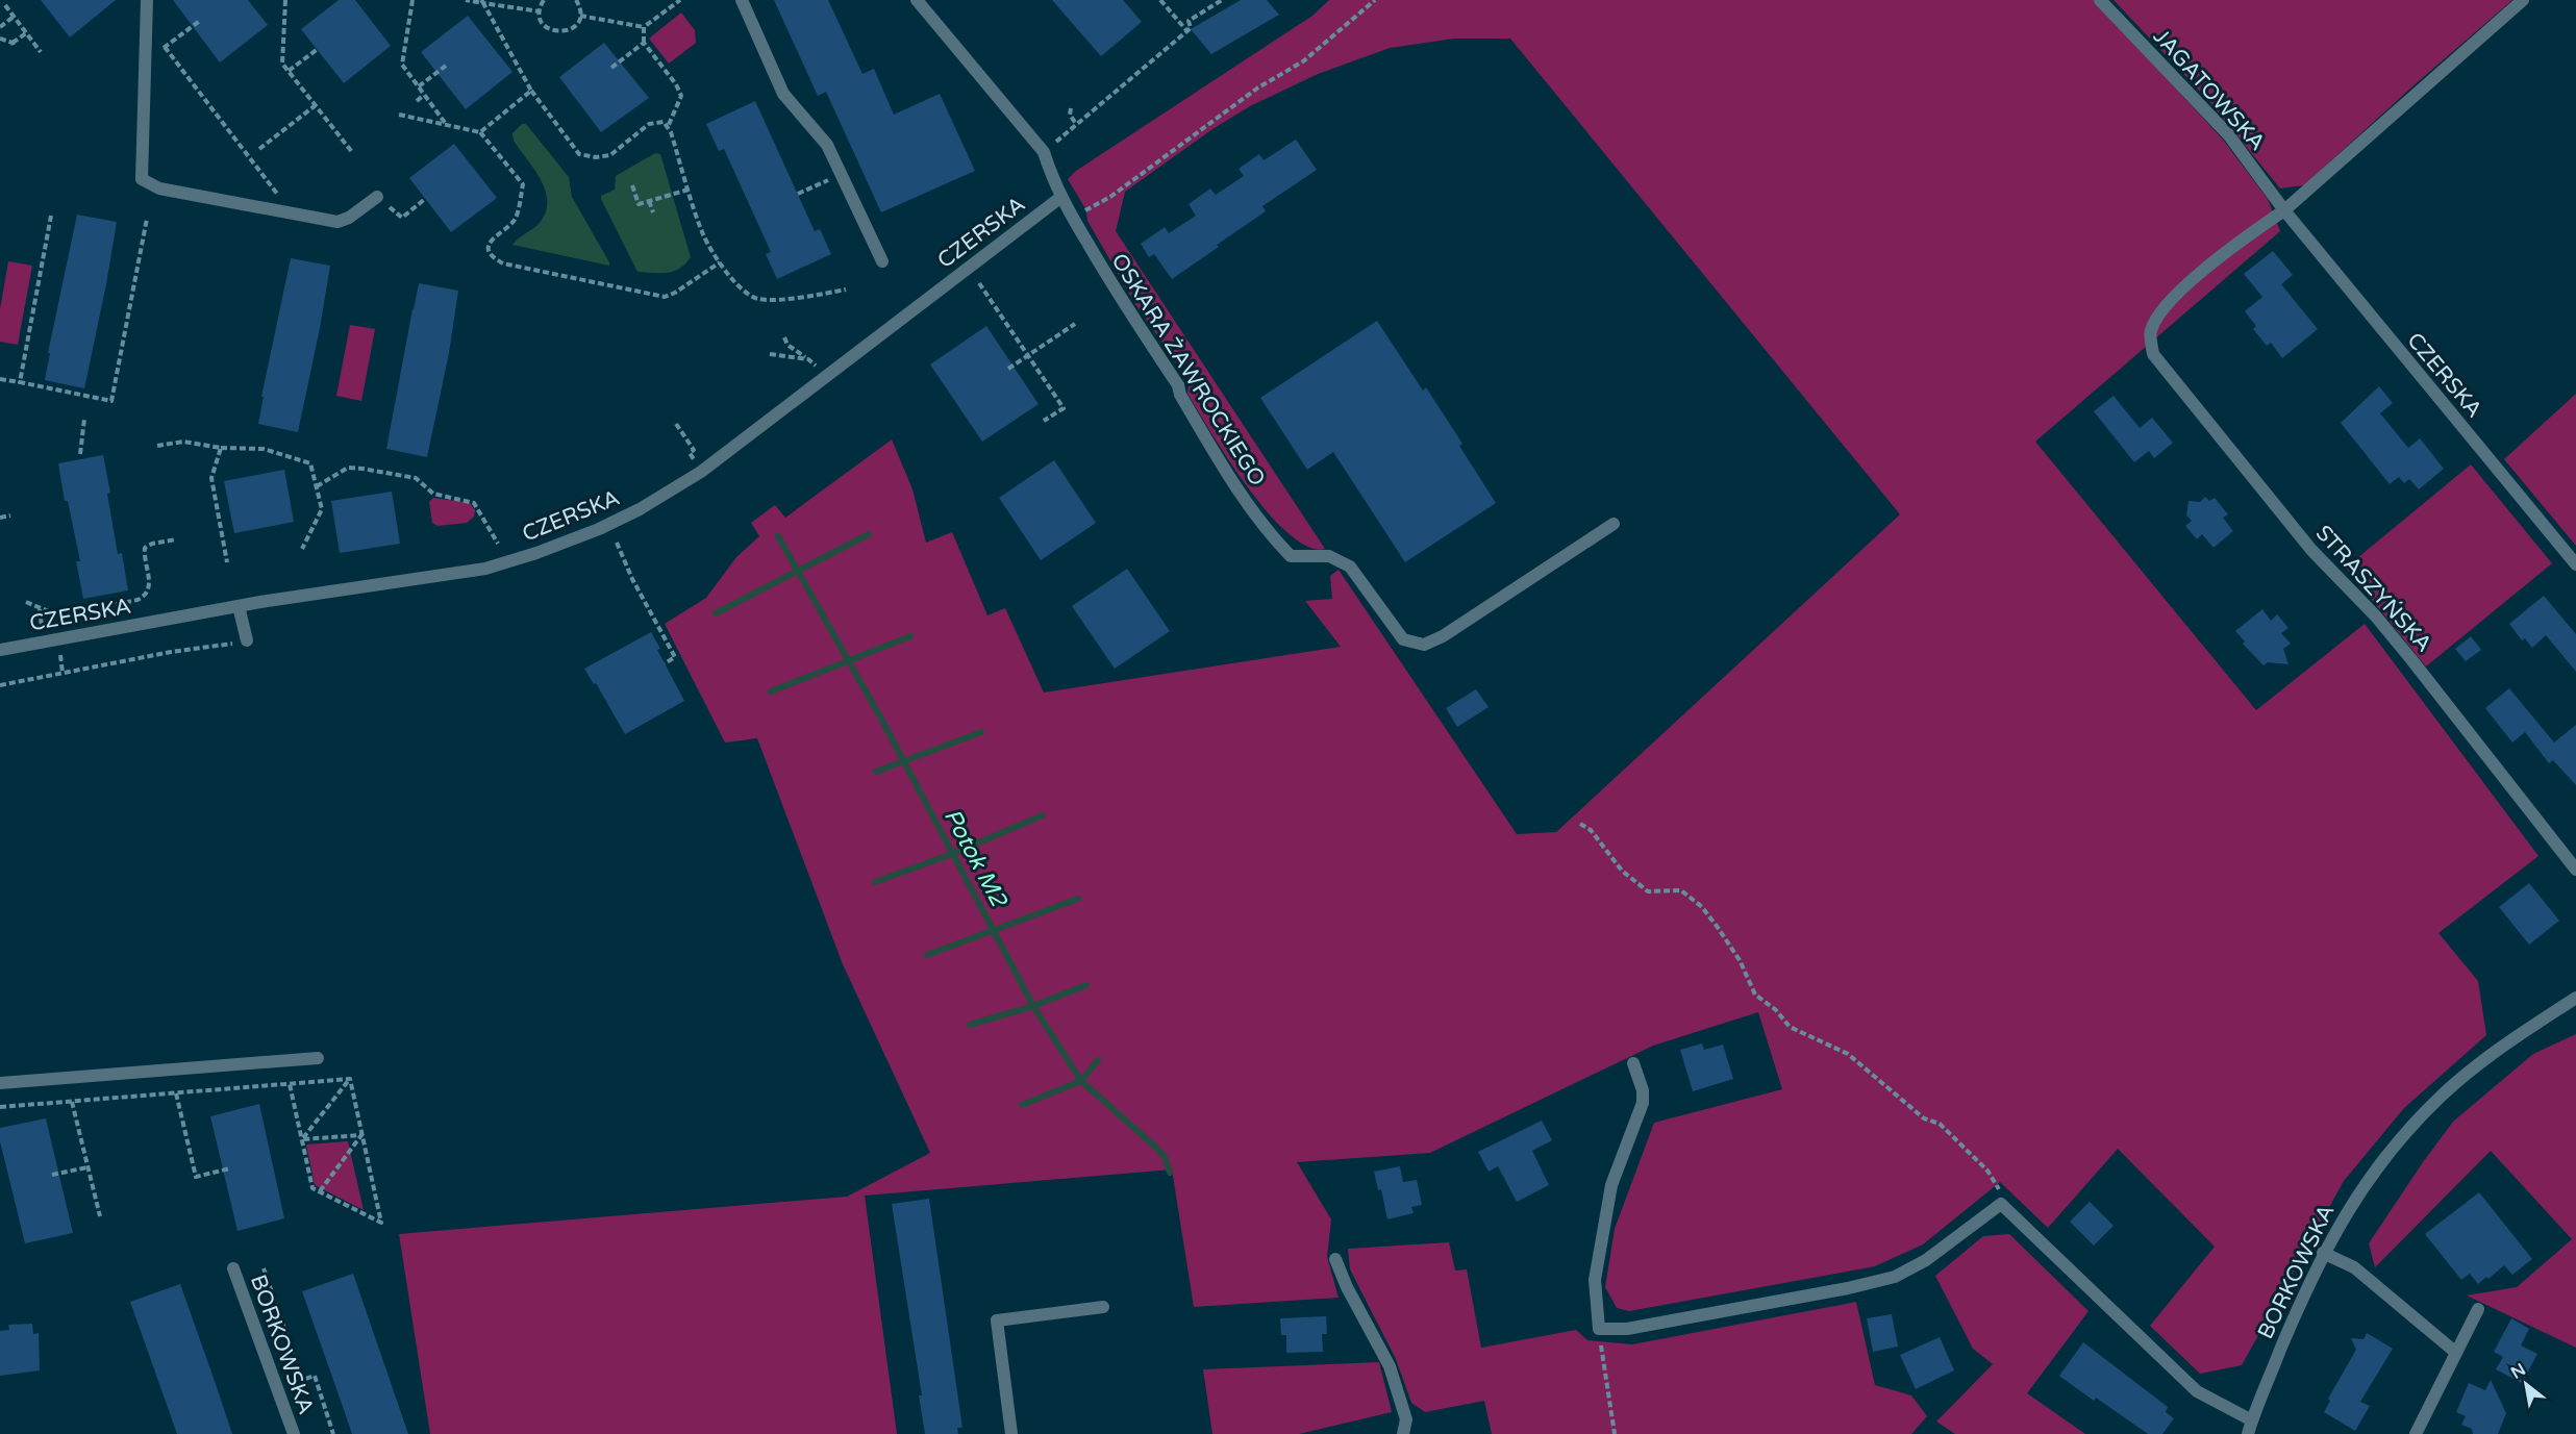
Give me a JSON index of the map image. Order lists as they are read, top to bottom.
{
  "streets": {
    "street": [
      "JAGATOWSKA",
      "CZERSKA",
      "OSKARA ŻAWROCKIEGO",
      "STRASZYŃSKA",
      "BORKOWSKA"
    ]
  },
  "crossings": [
    ["JAGATOWSKA", "CZERSKA"],
    ["JAGATOWSKA", "STRASZYŃSKA"],
    ["CZERSKA", "OSKARA ŻAWROCKIEGO"],
    ["CZERSKA", "STRASZYŃSKA"]
  ],
  "water": ["Potok M2"],
  "north": "top left"
}
